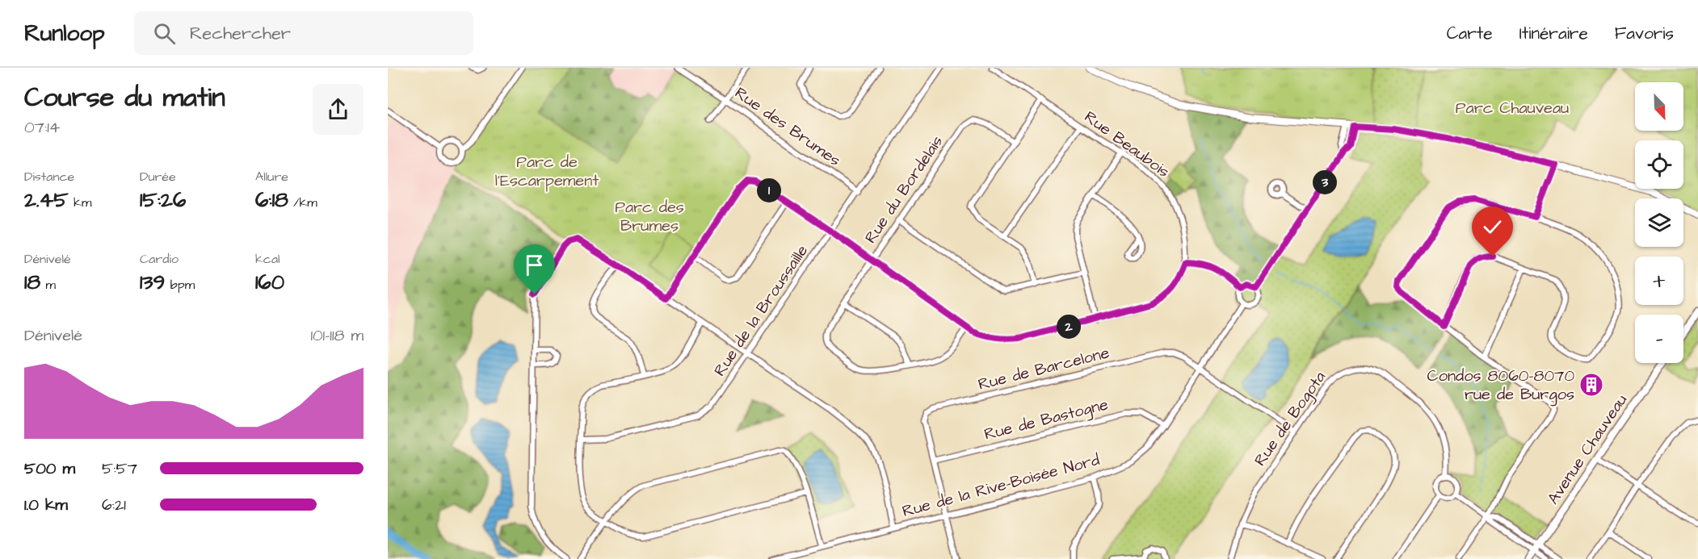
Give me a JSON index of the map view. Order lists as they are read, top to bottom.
{
  "streets": {
    "main road": ["Avenue Chauveau"],
    "street": [
      "Rue des Brumes",
      "Rue Beaubois",
      "Rue du Bordelais",
      "Rue de la Broussaille",
      "Rue de Barcelone",
      "Rue de Bogota",
      "Rue de Bastogne",
      "Rue de la Rive-Boisée Nord"
    ]
  },
  "crossings": [
    ["Rue des Brumes", "Rue de la Broussaille"],
    ["Rue Beaubois", "Rue du Bordelais"],
    ["Rue Beaubois", "Rue de la Broussaille"],
    ["Rue de Barcelone", "Rue de Bogota"],
    ["Rue de Barcelone", "Rue de Bastogne"],
    ["Rue de Barcelone", "Rue de la Rive-Boisée Nord"],
    ["Rue de Bastogne", "Rue de la Rive-Boisée Nord"]
  ],
  "parks": ["Parc Chauveau", "Parc de l'Escarpement", "Parc des Brumes"],
  "places": {
    "building": ["Condos 8060-8070 rue de Burgos"]
  },
  "north": "bottom right",
  "page": {
    "header": "Runloop",
    "search": "Rechercher",
    "nav": ["Carte", "Itinéraire", "Favoris"],
    "heading": ["Course du matin", "07:14"],
    "map_buttons": ["+", "−"],
    "stats": [
      ["Distance", "2.45 km"],
      ["Durée", "15:26"],
      ["Allure", "6:18 /km"],
      ["Dénivelé", "18 m"],
      ["Cardio", "139 bpm"],
      ["kcal", "160"]
    ],
    "pins": ["3", "1", "2"],
    "chart": ["Dénivelé", "101–118 m"],
    "list": [
      {
        "name": "500 m",
        "note": "5:57"
      },
      {
        "name": "1.0 km",
        "note": "6:21"
      }
    ]
  }
}
